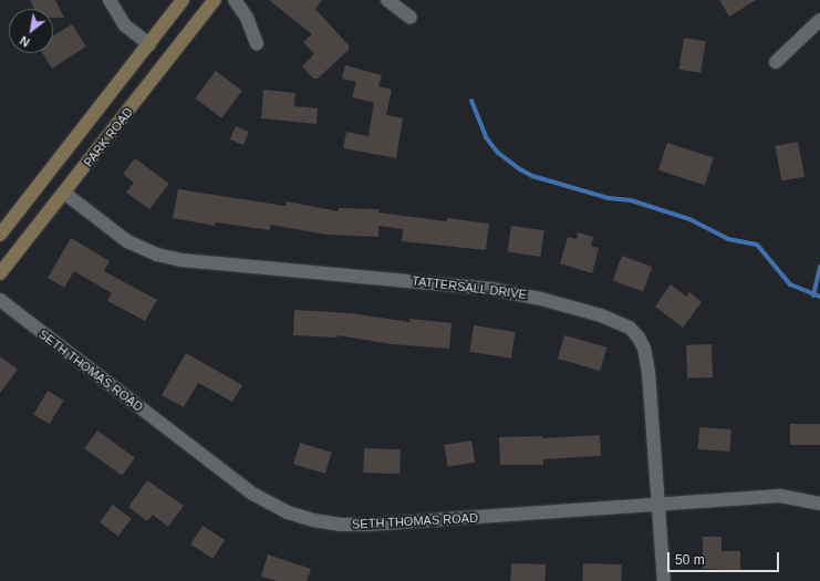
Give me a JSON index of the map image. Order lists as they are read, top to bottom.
{
  "streets": {
    "main road": ["PARK ROAD"],
    "street": ["TATTERSALL DRIVE", "SETH THOMAS ROAD"]
  },
  "crossings": [
    ["PARK ROAD", "TATTERSALL DRIVE"],
    ["TATTERSALL DRIVE", "SETH THOMAS ROAD"]
  ],
  "scale_bar": "50 m",
  "north": "bottom left"
}
